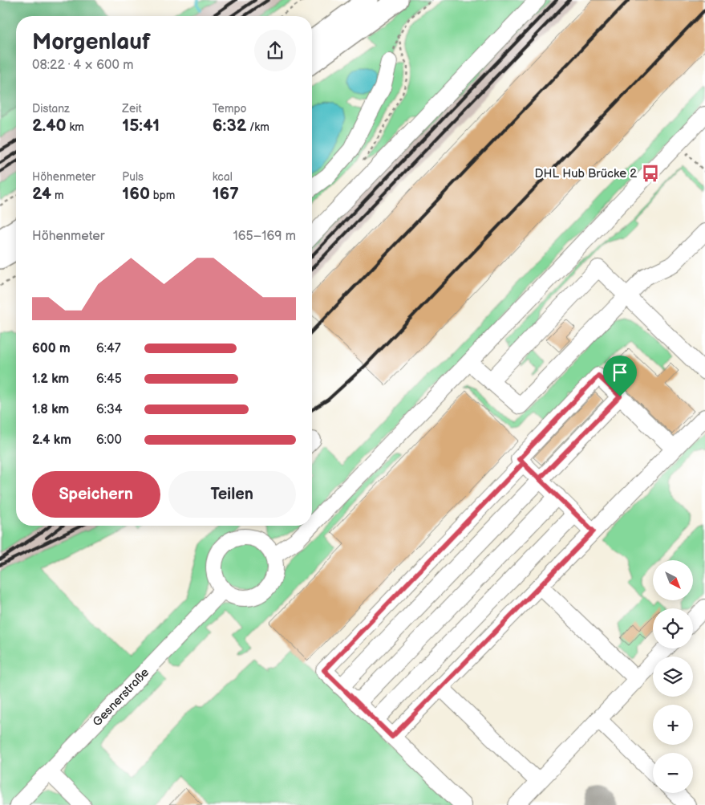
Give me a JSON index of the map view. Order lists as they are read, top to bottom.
{
  "streets": {
    "lane": ["Gesnerstraße"]
  },
  "places": {
    "bus stop": ["DHL Hub Brücke 2"]
  },
  "north": "bottom right",
  "page": {
    "heading": ["Morgenlauf", "08:22 · 4 × 600 m"],
    "stats": [
      ["Distanz", "2.40 km"],
      ["Zeit", "15:41"],
      ["Tempo", "6:32 /km"],
      ["Höhenmeter", "24 m"],
      ["Puls", "160 bpm"],
      ["kcal", "167"]
    ],
    "chart": ["Höhenmeter", "165–169 m"],
    "list": [
      {
        "name": "600 m",
        "note": "6:47"
      },
      {
        "name": "1.2 km",
        "note": "6:45"
      },
      {
        "name": "1.8 km",
        "note": "6:34"
      },
      {
        "name": "2.4 km",
        "note": "6:00"
      }
    ],
    "buttons": ["Speichern", "Teilen"],
    "map_buttons": ["+", "−"]
  }
}
